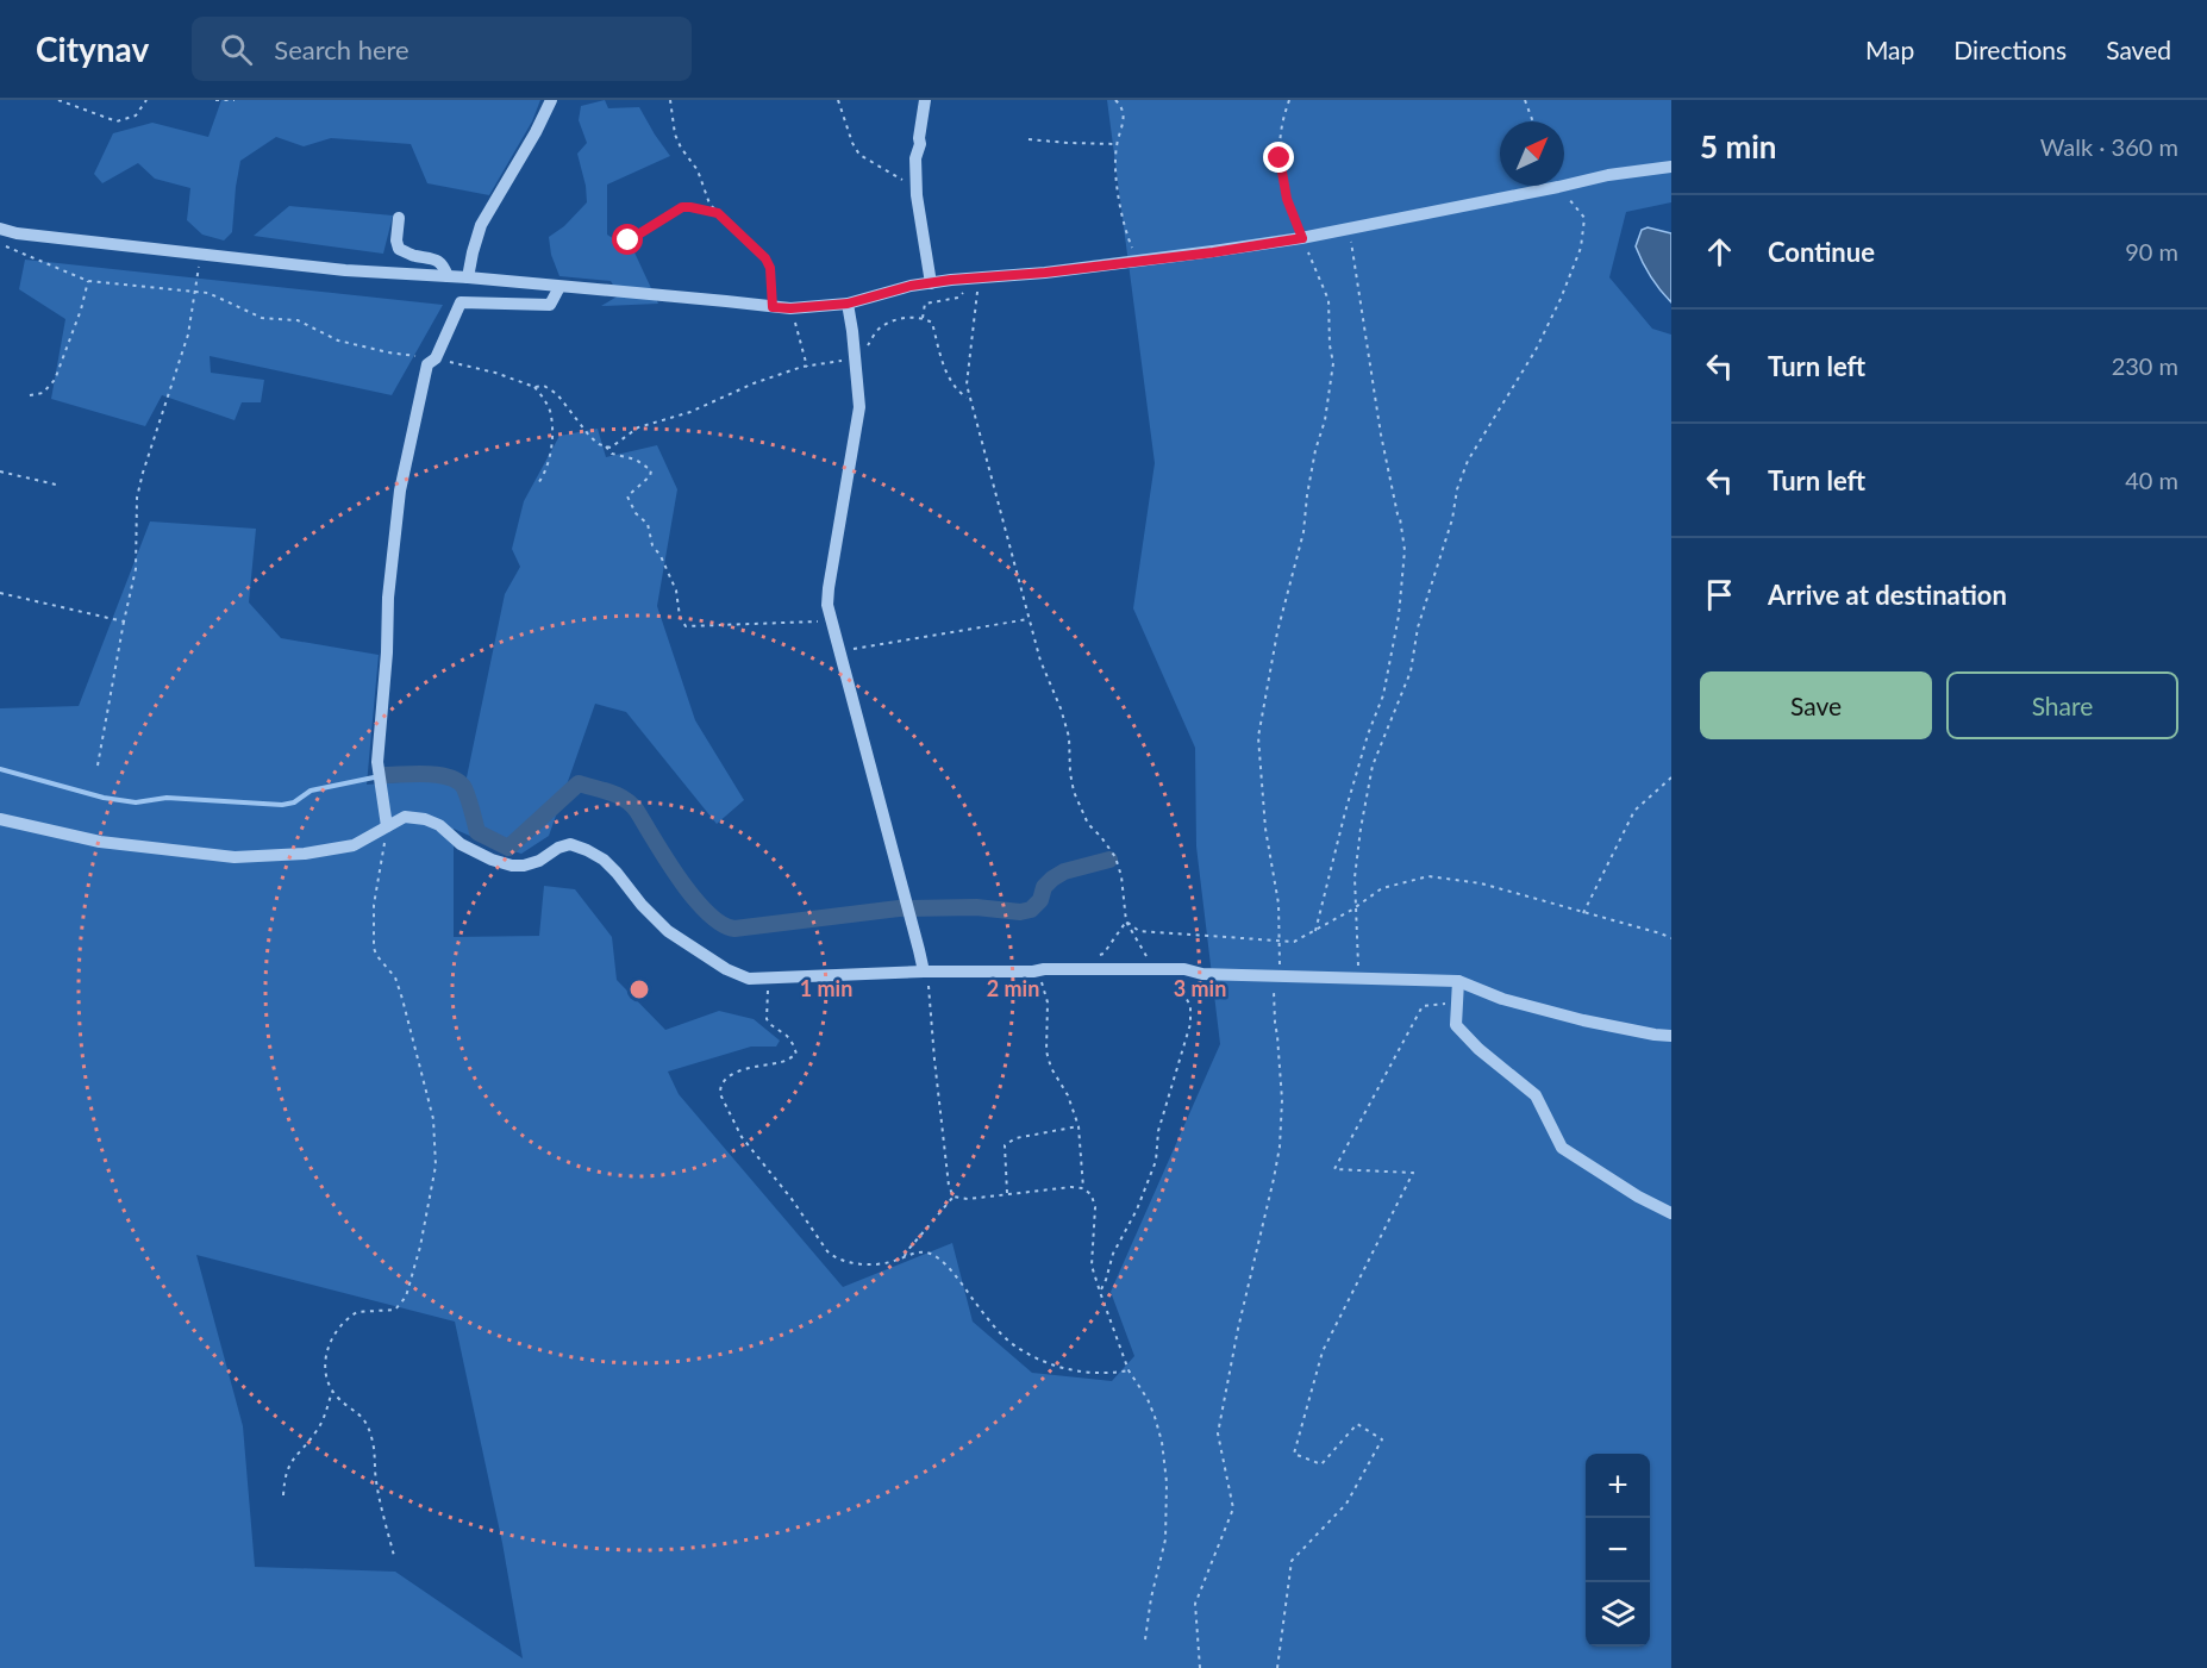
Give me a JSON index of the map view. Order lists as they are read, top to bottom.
{
  "north": "top right",
  "page": {
    "header": "Citynav",
    "search": "Search here",
    "nav": ["Map", "Directions", "Saved"],
    "heading": ["5 min", "Walk · 360 m"],
    "list": [
      ["Continue", "90 m"],
      ["Turn left", "230 m"],
      ["Turn left", "40 m"],
      "Arrive at destination"
    ],
    "buttons": ["Save", "Share"],
    "map_buttons": ["+", "−"]
  },
  "rings": ["1 min", "2 min", "3 min"]
}
